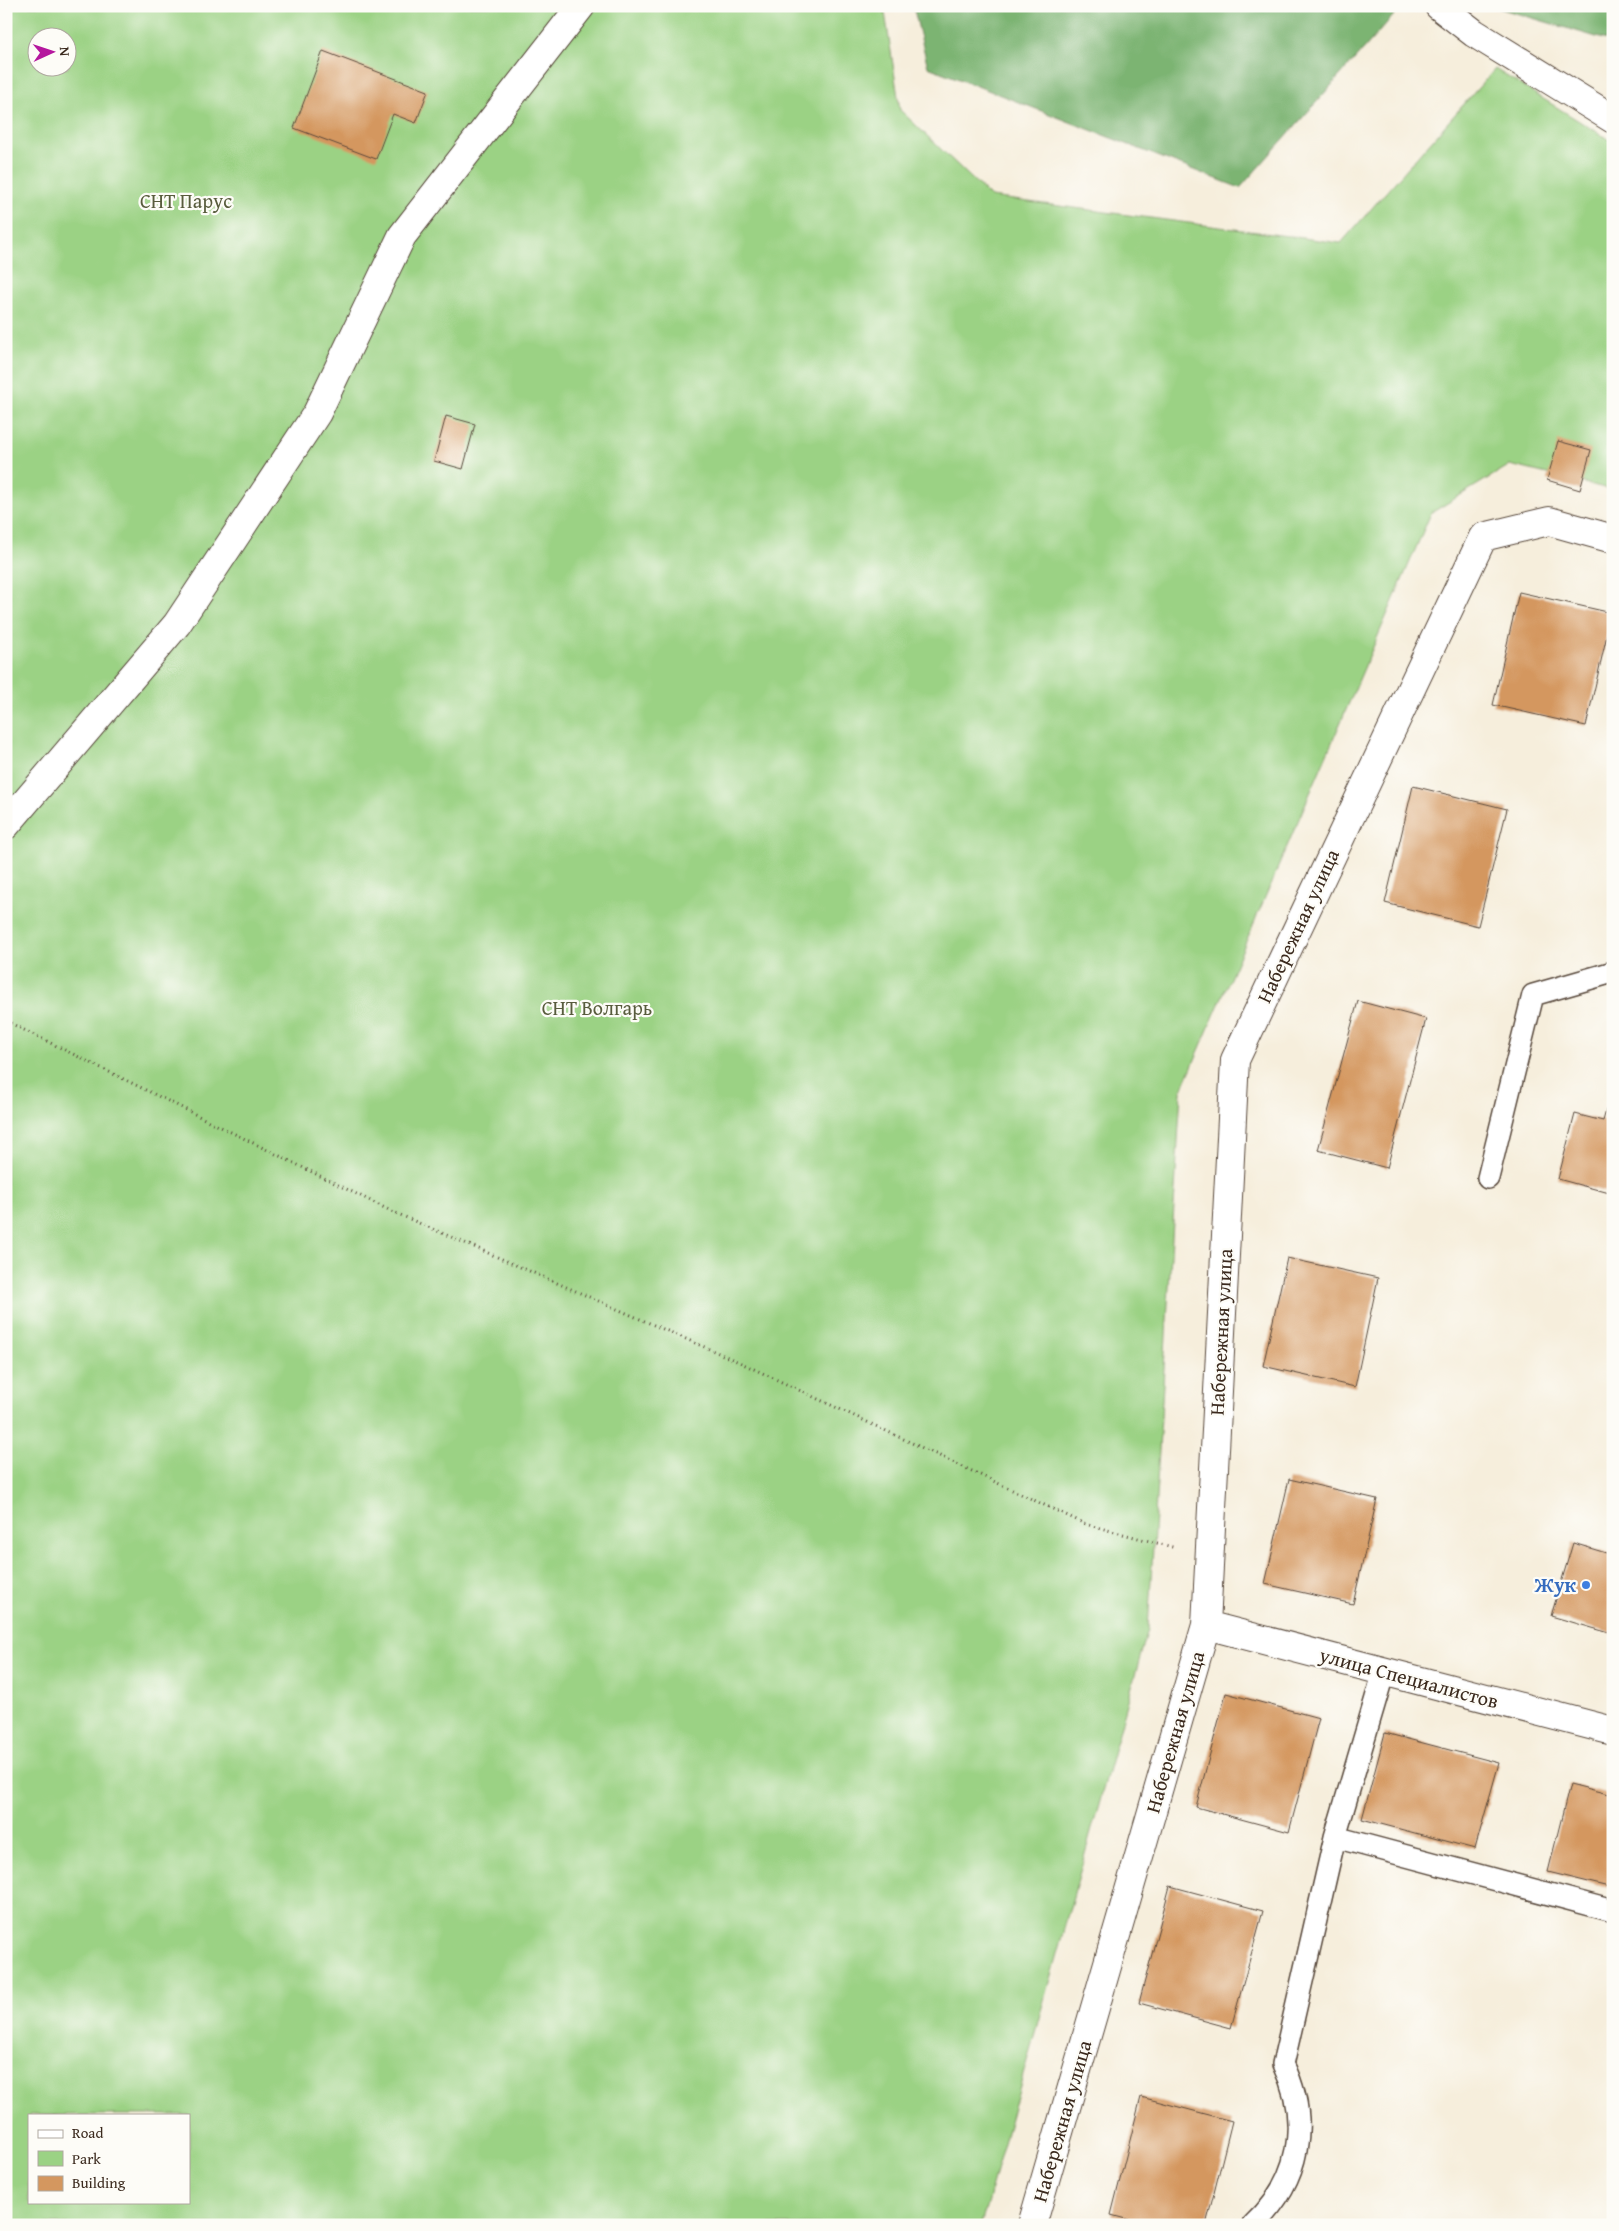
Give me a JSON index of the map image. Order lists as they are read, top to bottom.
{
  "streets": {
    "street": ["Набережная улица", "улица Специалистов"]
  },
  "crossings": [
    ["Набережная улица", "улица Специалистов"]
  ],
  "parks": ["СНТ Парус", "СНТ Волгарь"],
  "places": ["Жук"],
  "legend": ["Road", "Park", "Building"],
  "north": "right"
}
